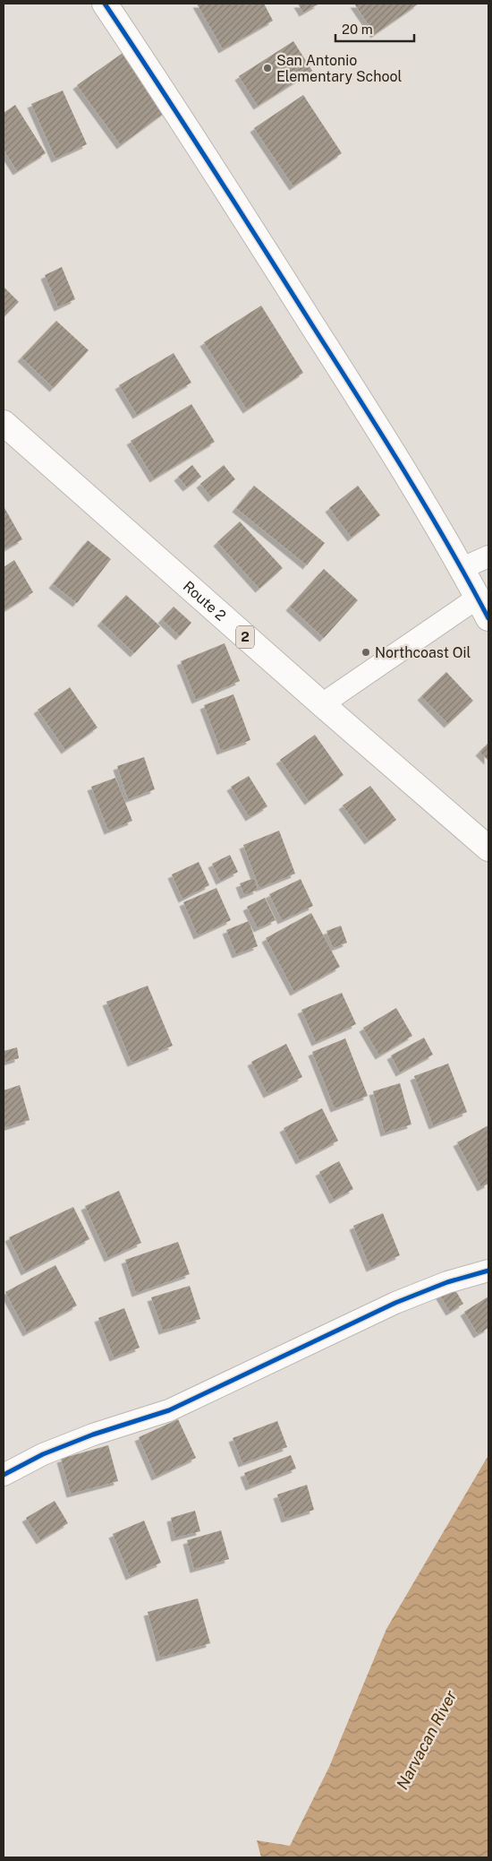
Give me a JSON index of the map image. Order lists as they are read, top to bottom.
{
  "streets": {
    "main road": ["Route 2", "2"]
  },
  "water": ["Narvacan River"],
  "places": ["San Antonio Elementary School", "Northcoast Oil"],
  "scale_bar": "20 m"
}
